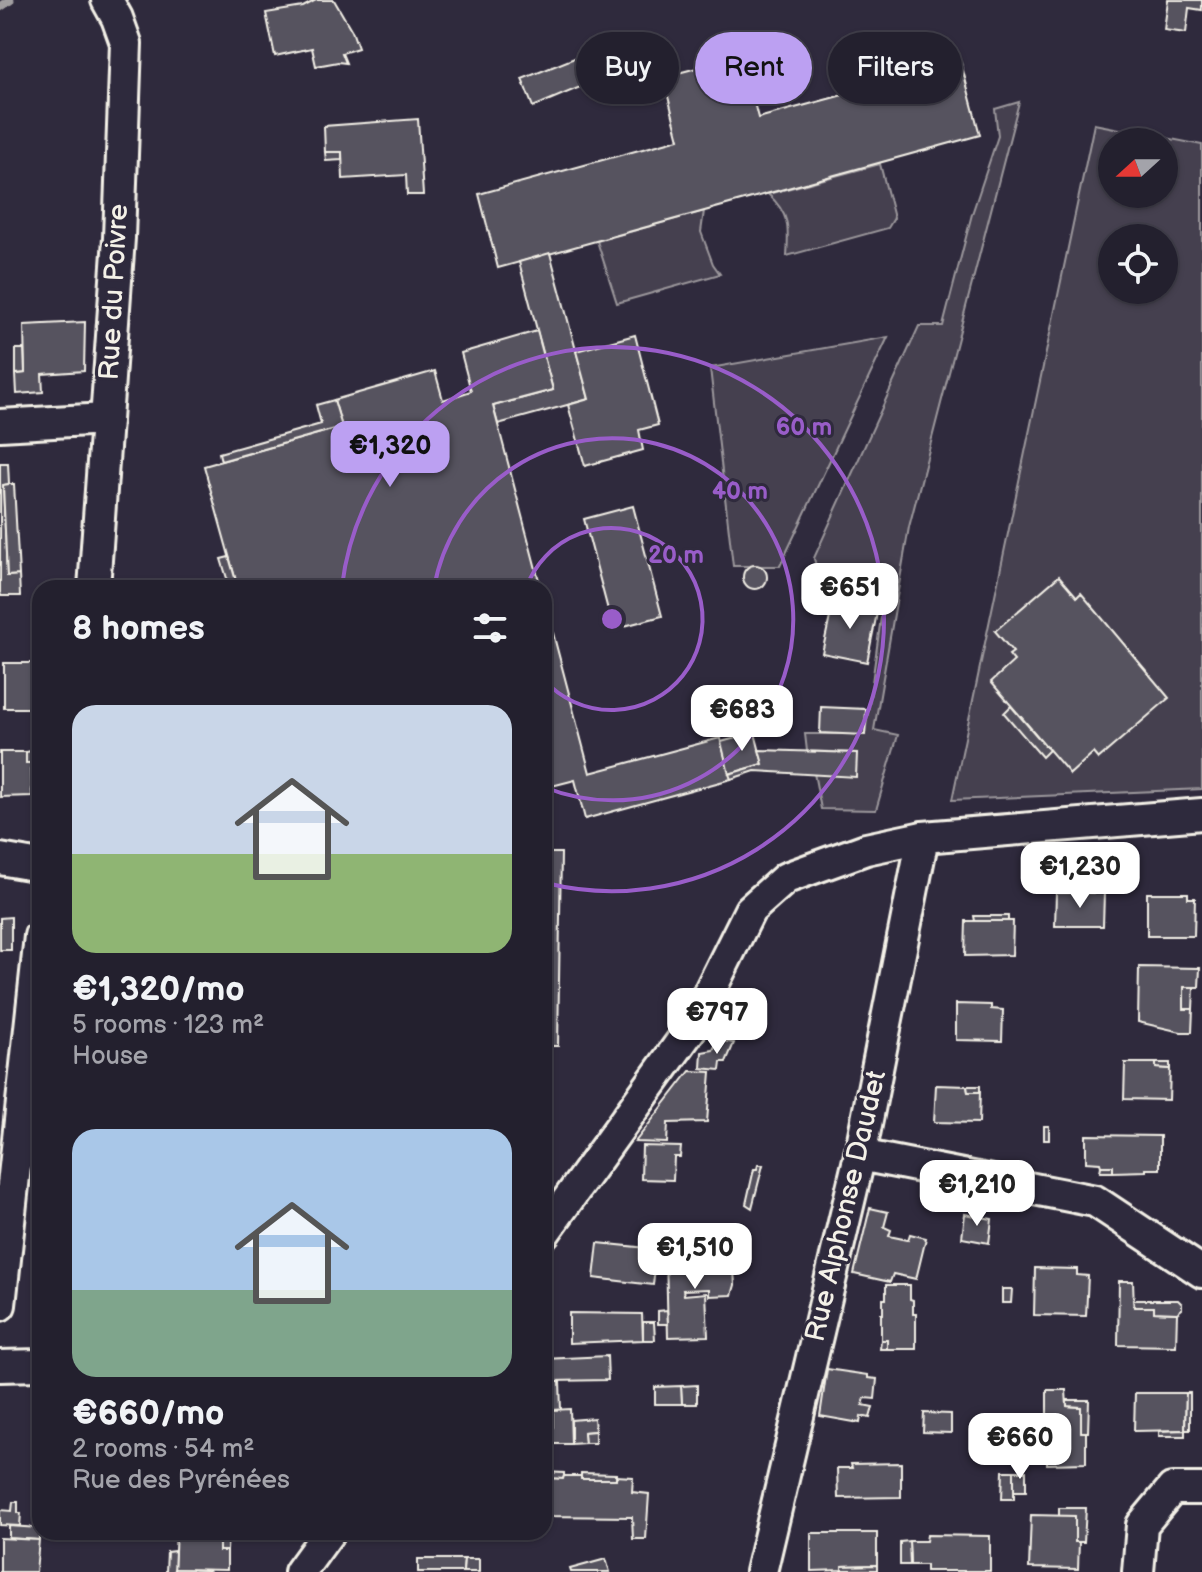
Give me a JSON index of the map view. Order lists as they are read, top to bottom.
{
  "streets": {
    "street": ["Rue du Poivre", "Rue Alphonse Daudet"]
  },
  "north": "left",
  "page": {
    "chip": ["Buy", "Rent", "Filters"],
    "price": [
      "€1,320",
      "€651",
      "€683",
      "€1,230",
      "€797",
      "€1,210",
      "€1,510",
      "€660"
    ],
    "heading": "8 homes",
    "list": [
      {
        "name": "€1,320/mo",
        "note": "5 rooms · 123 m² · House"
      },
      {
        "name": "€660/mo",
        "note": "2 rooms · 54 m² · Rue des Pyrénées"
      }
    ]
  },
  "rings": ["60 m", "40 m", "20 m"]
}
